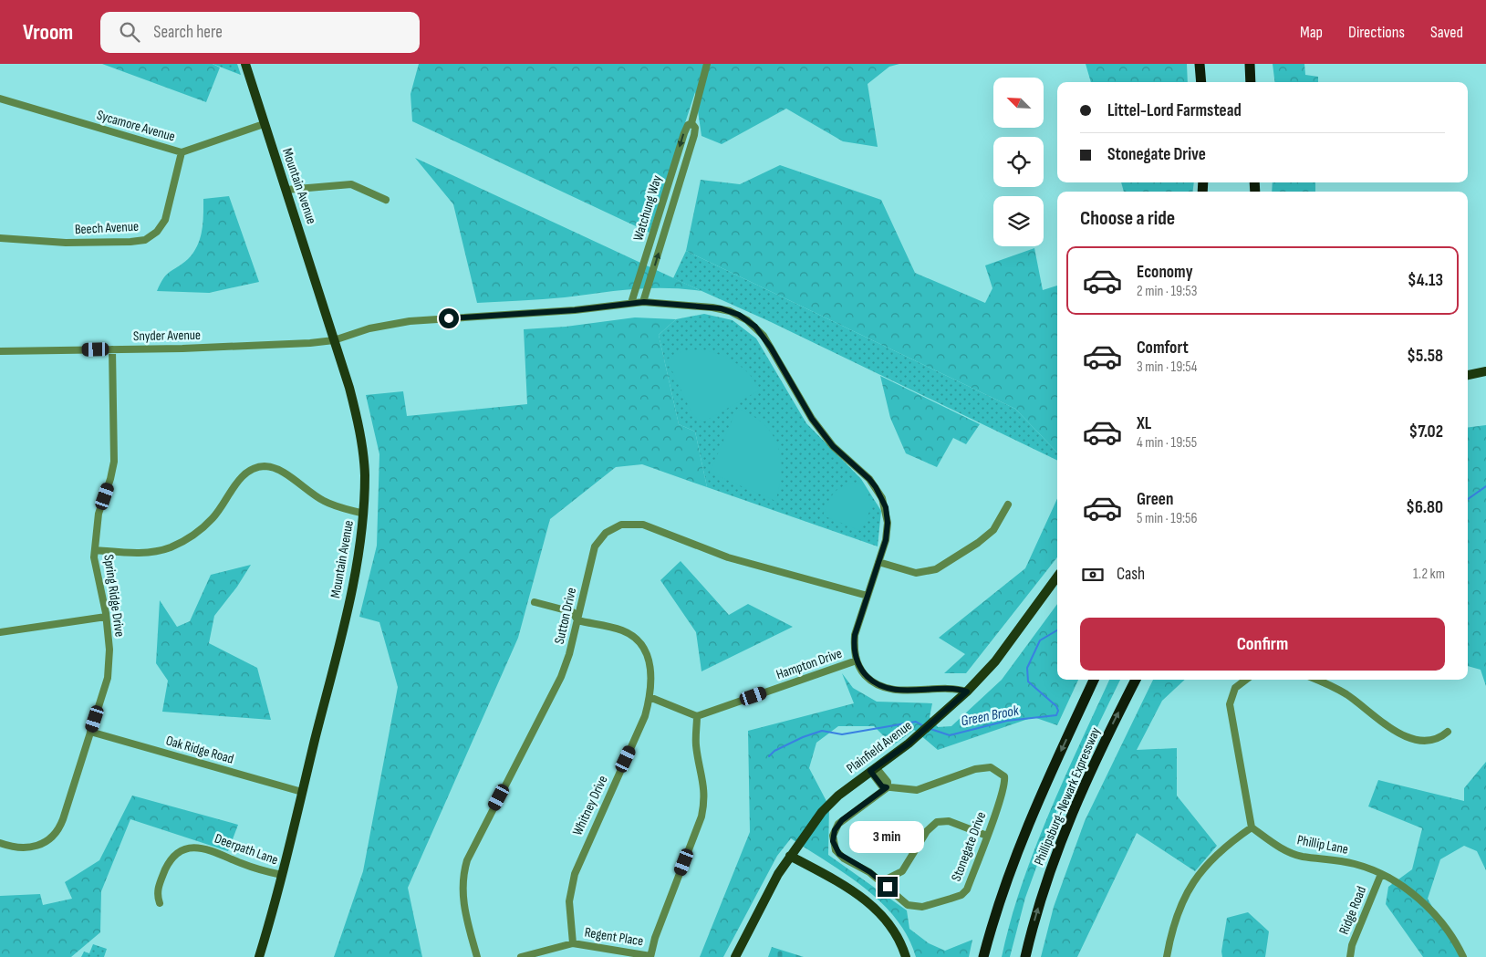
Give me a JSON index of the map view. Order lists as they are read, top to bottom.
{
  "streets": {
    "highway": ["Phillipsburg-Newark Expressway"],
    "main road": ["Mountain Avenue", "Plainfield Avenue"],
    "street": [
      "Sycamore Avenue",
      "Watchung Way",
      "Beech Avenue",
      "Snyder Avenue",
      "Spring Ridge Drive",
      "Sutton Drive",
      "Hampton Drive",
      "Oak Ridge Road",
      "Whitney Drive",
      "Phillip Lane",
      "Stonegate Drive",
      "Deerpath Lane",
      "Ridge Road",
      "Regent Place"
    ]
  },
  "crossings": [
    ["Sycamore Avenue", "Mountain Avenue"],
    ["Sycamore Avenue", "Beech Avenue"],
    ["Mountain Avenue", "Snyder Avenue"],
    ["Mountain Avenue", "Oak Ridge Road"],
    ["Mountain Avenue", "Deerpath Lane"],
    ["Watchung Way", "Snyder Avenue"],
    ["Snyder Avenue", "Spring Ridge Drive"],
    ["Snyder Avenue", "Sutton Drive"],
    ["Snyder Avenue", "Hampton Drive"],
    ["Spring Ridge Drive", "Oak Ridge Road"],
    ["Sutton Drive", "Whitney Drive"],
    ["Whitney Drive", "Regent Place"],
    ["Phillip Lane", "Ridge Road"]
  ],
  "water": ["Green Brook"],
  "north": "top left",
  "page": {
    "header": "Vroom",
    "search": "Search here",
    "nav": ["Map", "Directions", "Saved"],
    "banner": ["Littel-Lord Farmstead", "Stonegate Drive"],
    "heading": "Choose a ride",
    "list": [
      {
        "name": "Economy",
        "note": "2 min · 19:53",
        "value": "$4.13"
      },
      {
        "name": "Comfort",
        "note": "3 min · 19:54",
        "value": "$5.58"
      },
      {
        "name": "XL",
        "note": "4 min · 19:55",
        "value": "$7.02"
      },
      {
        "name": "Green",
        "note": "5 min · 19:56",
        "value": "$6.80"
      }
    ],
    "pay": ["Cash", "1.2 km"],
    "buttons": "Confirm",
    "bubble": "3 min"
  }
}
